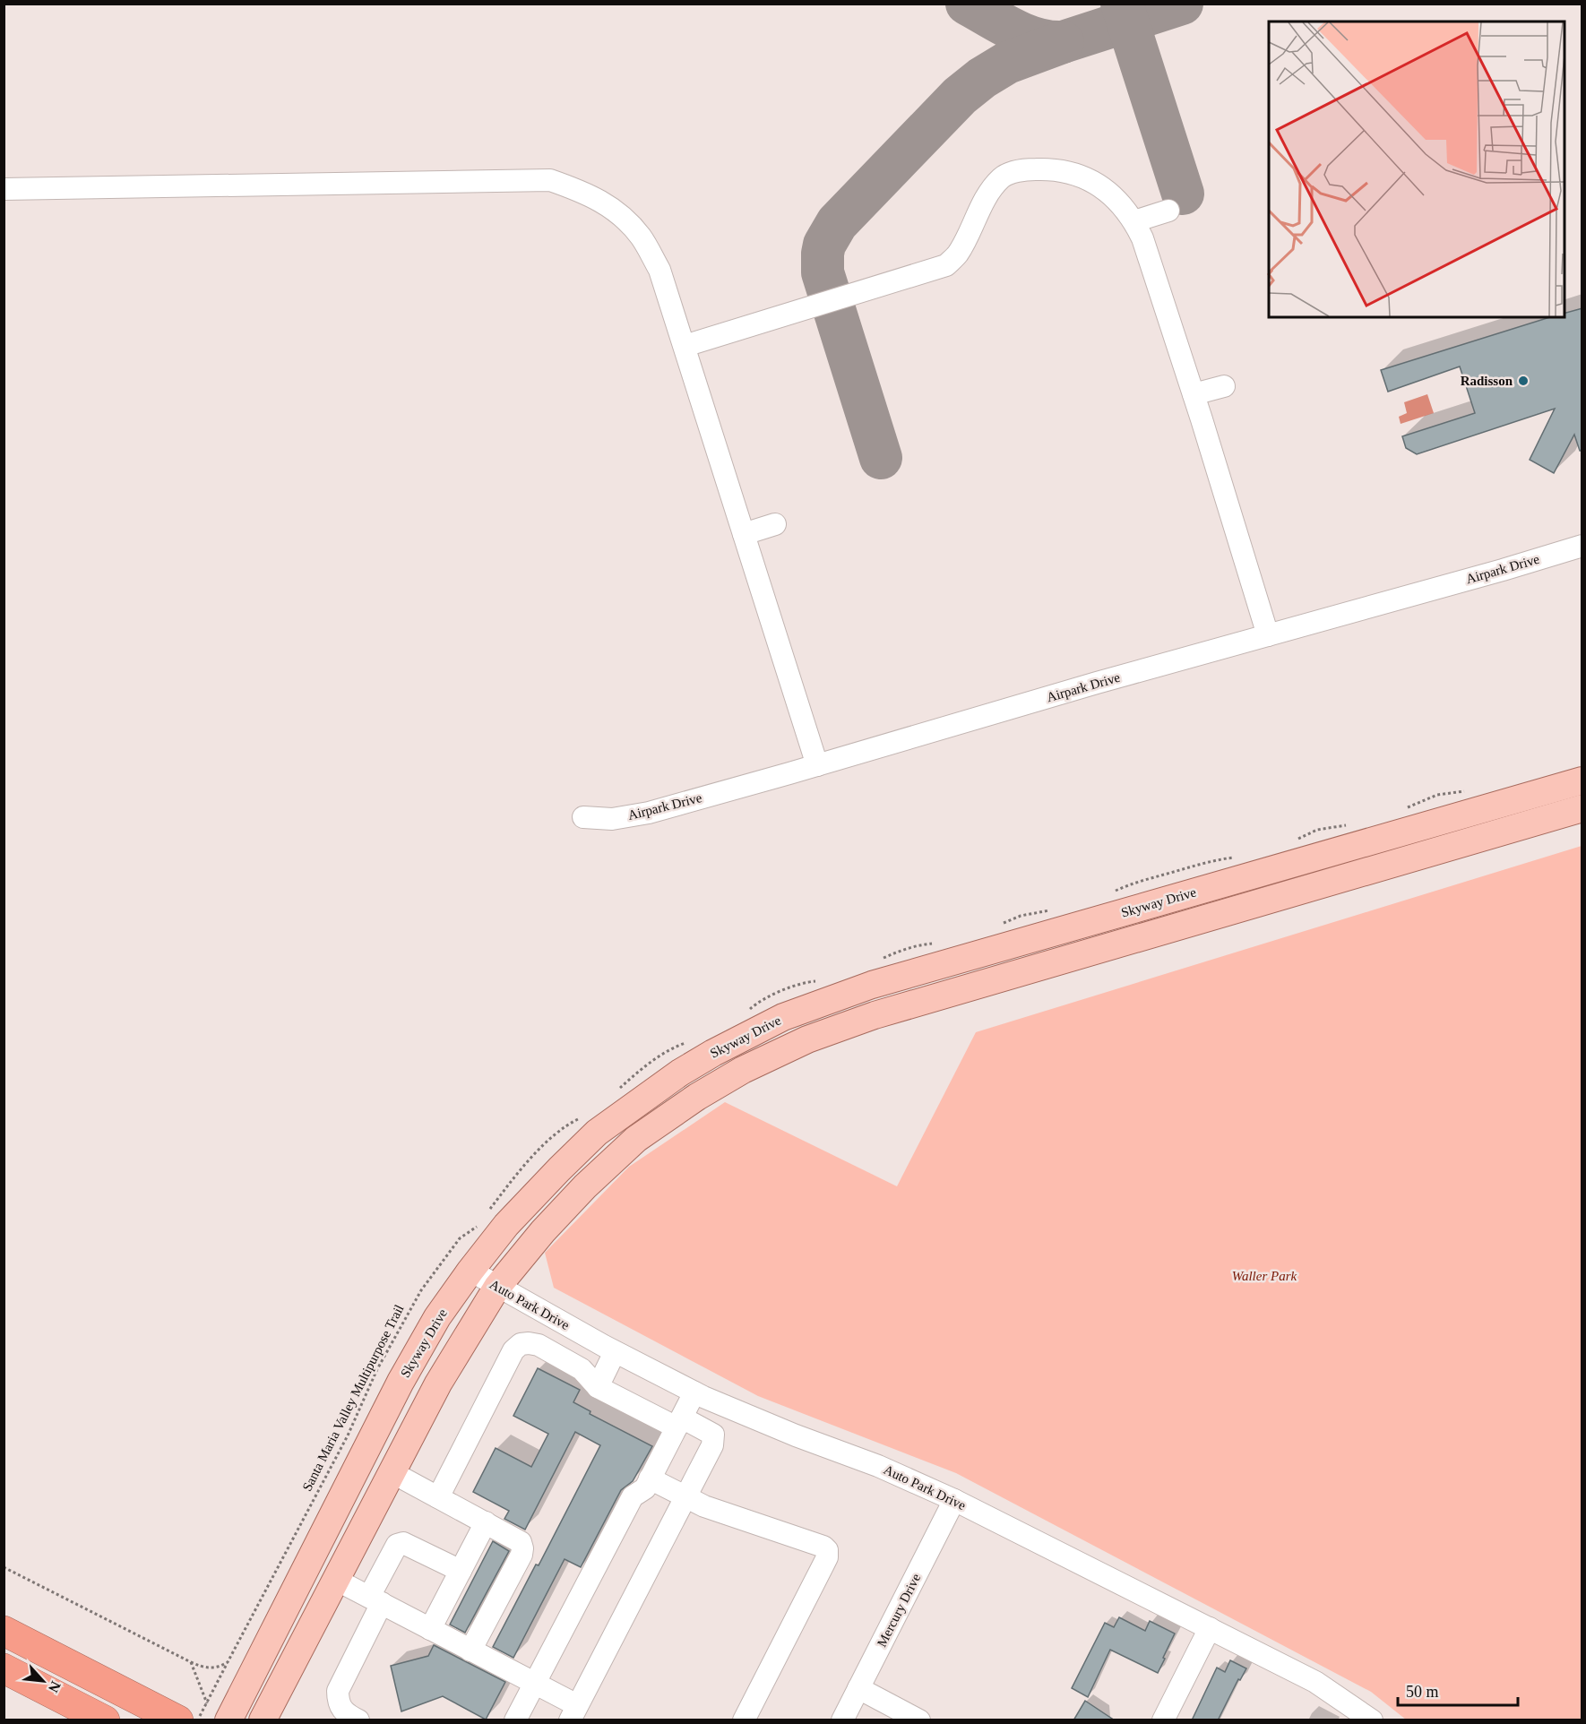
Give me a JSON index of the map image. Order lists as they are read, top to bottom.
{
  "streets": {
    "main road": ["Skyway Drive"],
    "street": ["Airpark Drive", "Auto Park Drive", "Mercury Drive"],
    "path": ["Santa Maria Valley Multipurpose Trail"]
  },
  "crossings": [
    ["Skyway Drive", "Auto Park Drive"],
    ["Auto Park Drive", "Mercury Drive"]
  ],
  "parks": ["Waller Park"],
  "places": ["Radisson"],
  "scale_bar": "50 m",
  "north": "bottom right"
}
